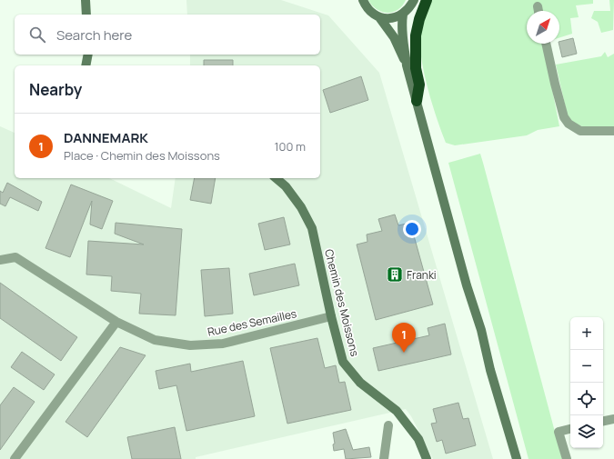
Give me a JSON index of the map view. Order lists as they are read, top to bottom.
{
  "streets": {
    "main road": ["Chemin des Moissons"],
    "street": ["Rue des Semailles"]
  },
  "crossings": [
    ["Chemin des Moissons", "Rue des Semailles"]
  ],
  "places": {
    "building": ["Franki"]
  },
  "north": "top right",
  "page": {
    "search": "Search here",
    "heading": "Nearby",
    "list": [
      {
        "mark": "1",
        "name": "DANNEMARK",
        "note": "Place · Chemin des Moissons",
        "value": "100 m"
      }
    ],
    "map_buttons": ["+", "−"],
    "pins": "1"
  }
}
